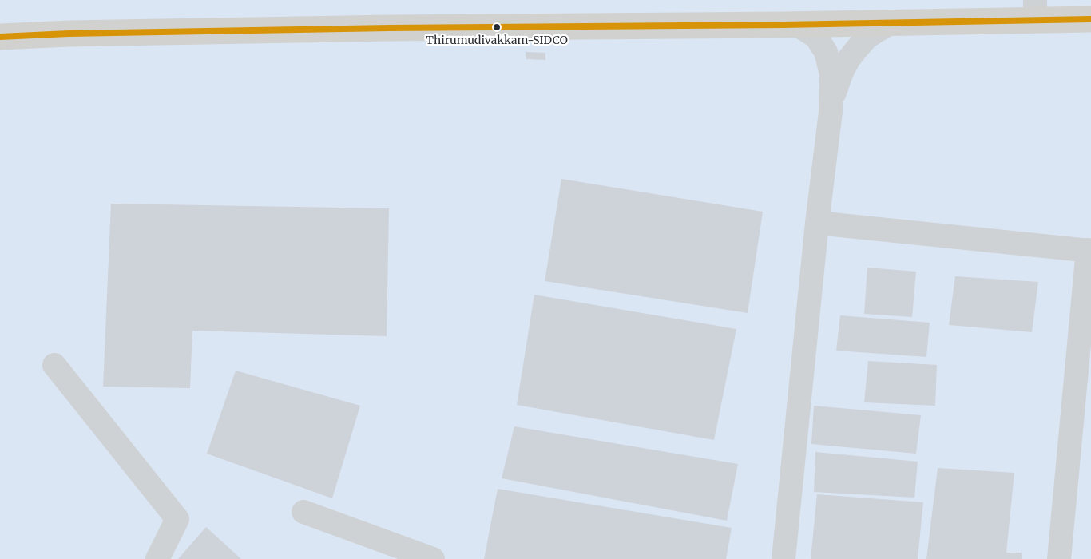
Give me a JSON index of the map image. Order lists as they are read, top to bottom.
{
  "places": ["Thirumudivakkam-SIDCO"]
}
